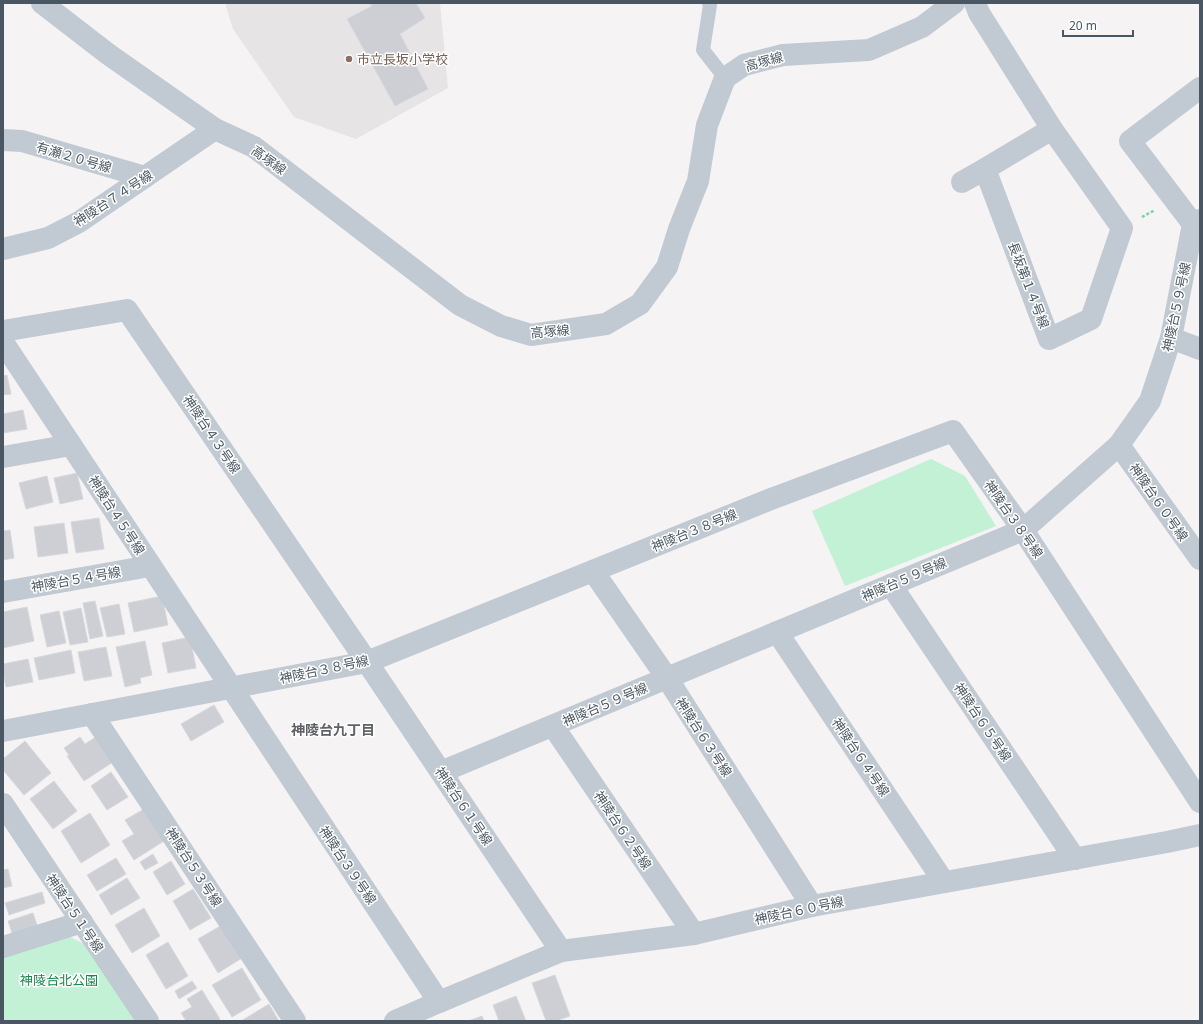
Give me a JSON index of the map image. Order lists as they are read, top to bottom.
{
  "streets": {
    "street": [
      "高塚線",
      "有瀬２０号線",
      "神陵台７４号線",
      "長坂第１４号線",
      "神陵台５９号線",
      "神陵台４３号線",
      "神陵台６０号線",
      "神陵台４５号線",
      "神陵台３８号線",
      "神陵台５４号線",
      "神陵台６５号線",
      "神陵台６３号線",
      "神陵台６４号線",
      "神陵台６１号線",
      "神陵台６２号線",
      "神陵台３９号線",
      "神陵台５３号線",
      "神陵台５１号線"
    ]
  },
  "crossings": [
    ["高塚線", "神陵台７４号線"],
    ["有瀬２０号線", "神陵台７４号線"],
    ["神陵台５９号線", "神陵台６０号線"],
    ["神陵台５９号線", "神陵台３８号線"],
    ["神陵台５９号線", "神陵台６５号線"],
    ["神陵台５９号線", "神陵台６３号線"],
    ["神陵台５９号線", "神陵台６４号線"],
    ["神陵台５９号線", "神陵台６１号線"],
    ["神陵台５９号線", "神陵台６２号線"],
    ["神陵台４３号線", "神陵台３８号線"],
    ["神陵台４３号線", "神陵台６１号線"],
    ["神陵台６０号線", "神陵台６５号線"],
    ["神陵台６０号線", "神陵台６３号線"],
    ["神陵台６０号線", "神陵台６４号線"],
    ["神陵台６０号線", "神陵台６１号線"],
    ["神陵台６０号線", "神陵台６２号線"],
    ["神陵台６０号線", "神陵台３９号線"],
    ["神陵台４５号線", "神陵台３８号線"],
    ["神陵台４５号線", "神陵台５４号線"],
    ["神陵台４５号線", "神陵台３９号線"],
    ["神陵台３８号線", "神陵台６３号線"],
    ["神陵台３８号線", "神陵台６１号線"],
    ["神陵台３８号線", "神陵台３９号線"],
    ["神陵台３８号線", "神陵台５３号線"]
  ],
  "districts": ["神陵台九丁目"],
  "parks": ["神陵台北公園"],
  "places": ["市立長坂小学校"],
  "scale_bar": "20 m"
}
